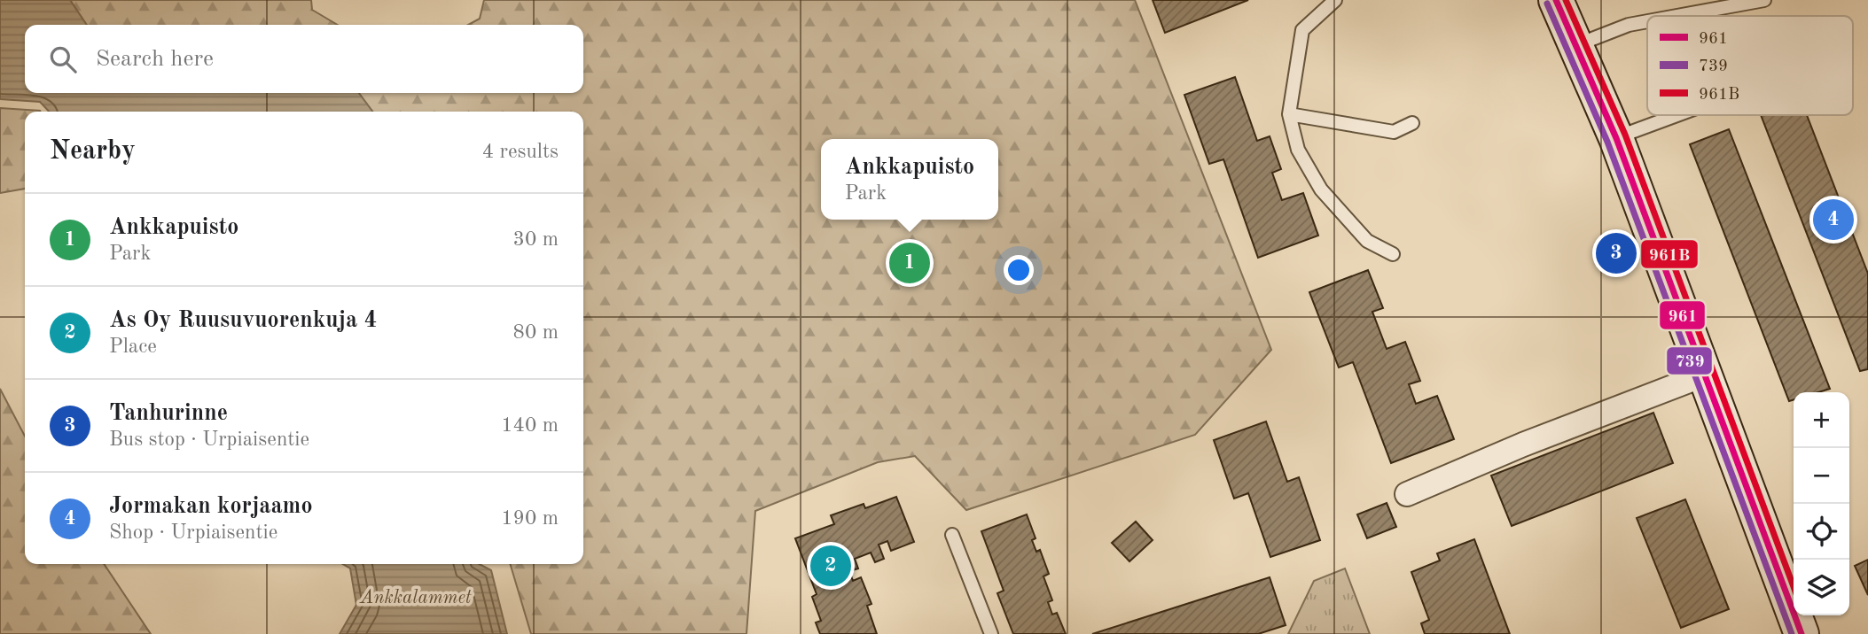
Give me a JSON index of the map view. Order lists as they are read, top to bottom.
{
  "water": ["Ankkalammet"],
  "lines": ["transit line 961", "transit line 961B", "transit line 739"],
  "legend": ["961", "739", "961B"],
  "page": {
    "search": "Search here",
    "heading": ["Nearby", "4 results"],
    "popup": ["Ankkapuisto", "Park"],
    "list": [
      {
        "mark": "1",
        "name": "Ankkapuisto",
        "note": "Park",
        "value": "30 m"
      },
      {
        "mark": "2",
        "name": "As Oy Ruusuvuorenkuja 4",
        "note": "Place",
        "value": "80 m"
      },
      {
        "mark": "3",
        "name": "Tanhurinne",
        "note": "Bus stop · Urpiaisentie",
        "value": "140 m"
      },
      {
        "mark": "4",
        "name": "Jormakan korjaamo",
        "note": "Shop · Urpiaisentie",
        "value": "190 m"
      }
    ],
    "pins": [
      "4",
      "3",
      "1",
      "2"
    ],
    "map_buttons": ["+", "−"]
  }
}
